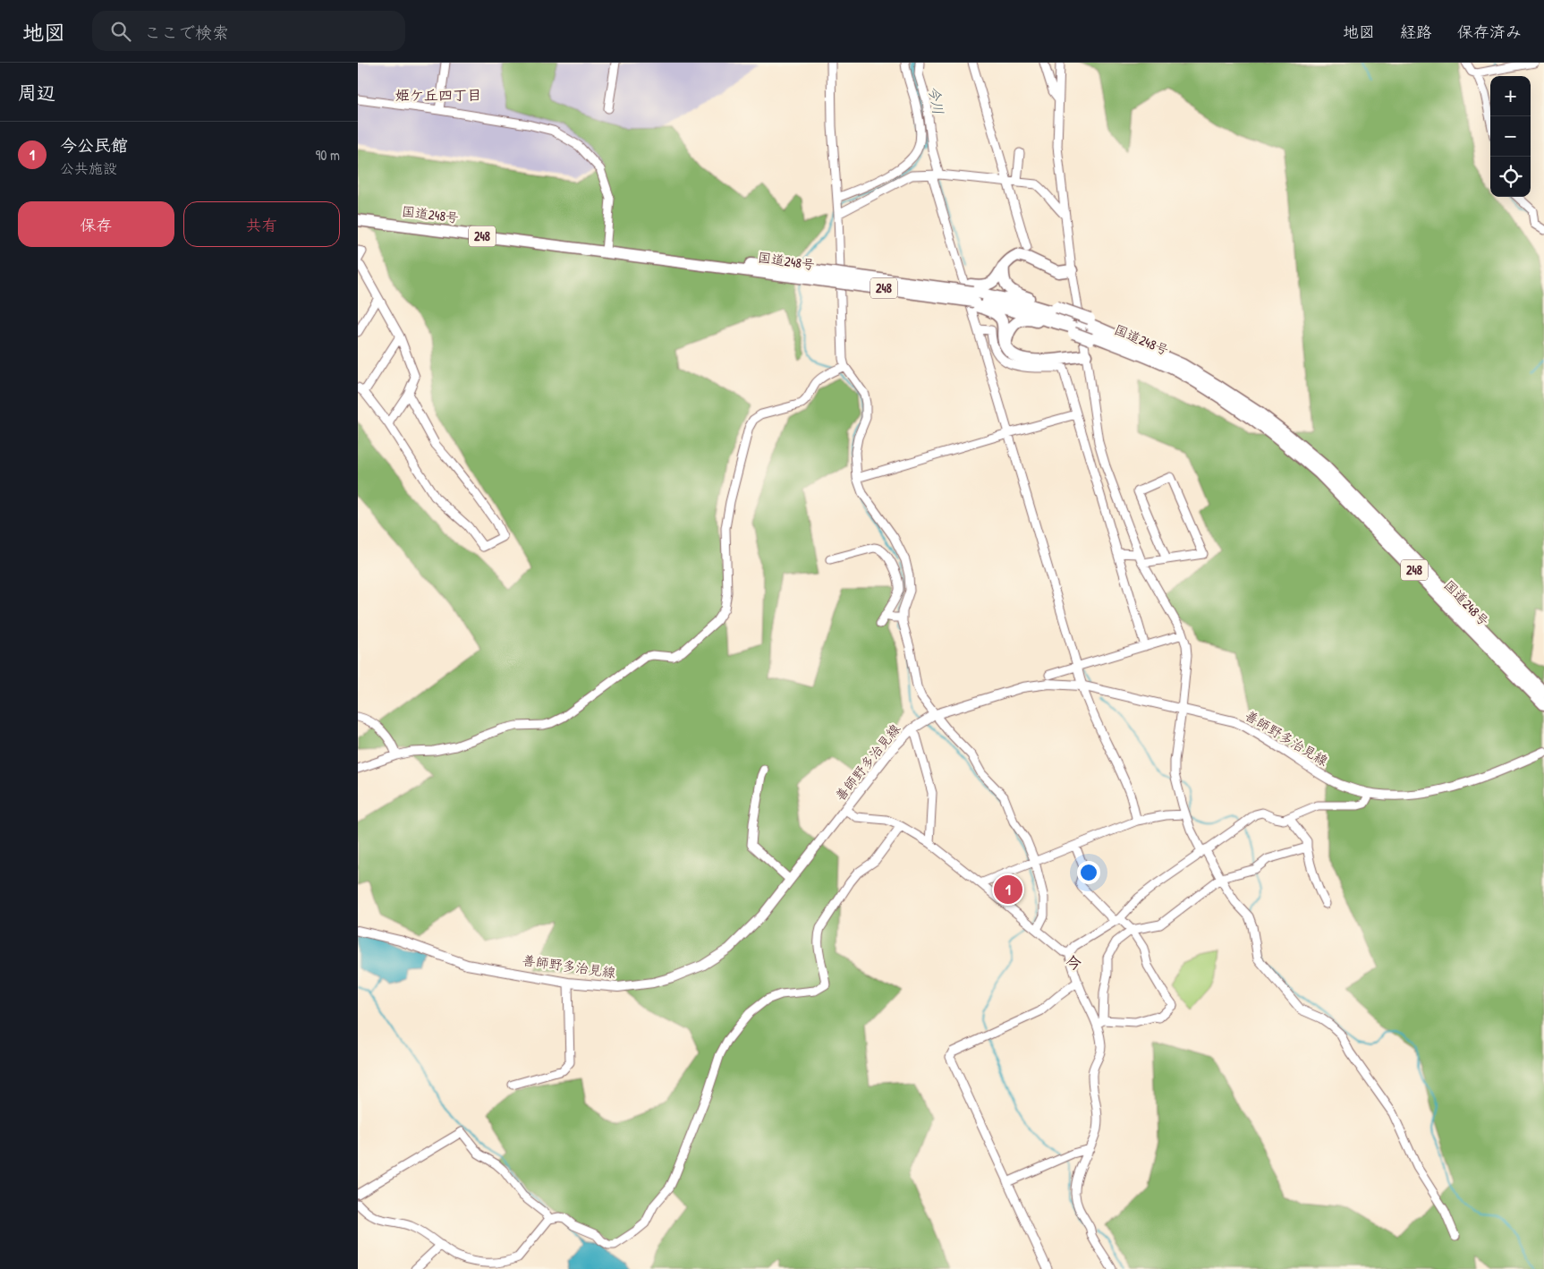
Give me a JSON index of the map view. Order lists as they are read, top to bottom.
{
  "streets": {
    "highway": ["国道248号", "248"],
    "main road": ["善師野多治見線"]
  },
  "districts": ["姫ケ丘四丁目", "今"],
  "water": ["今川"],
  "page": {
    "header": "地図",
    "search": "ここで検索",
    "nav": ["地図", "経路", "保存済み"],
    "heading": "周辺",
    "map_buttons": ["+", "−"],
    "list": [
      {
        "mark": "1",
        "name": "今公民館",
        "note": "公共施設",
        "value": "90 m"
      }
    ],
    "buttons": ["保存", "共有"],
    "pins": "1"
  }
}
